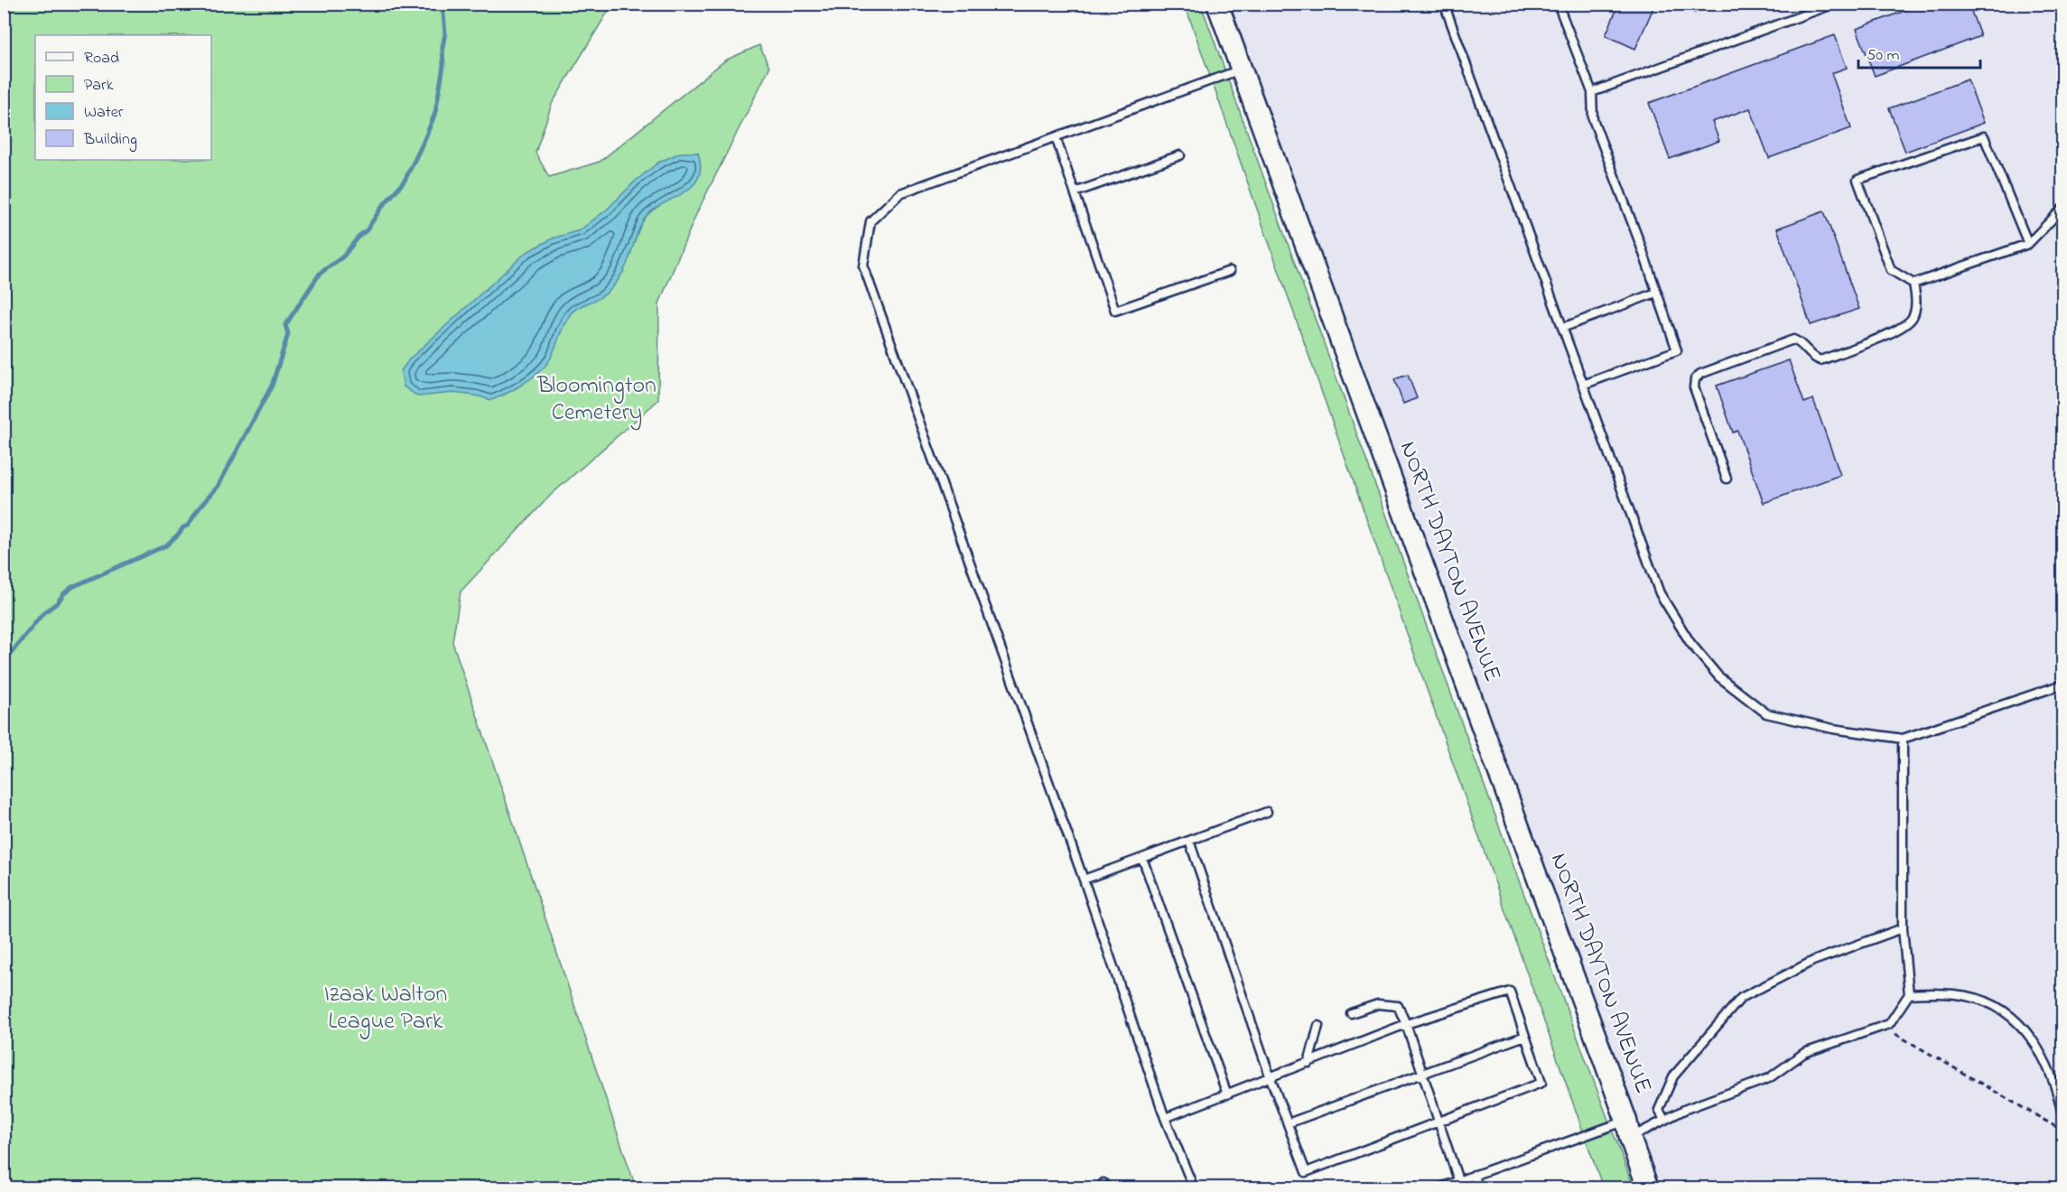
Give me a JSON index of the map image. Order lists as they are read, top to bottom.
{
  "streets": {
    "main road": ["NORTH DAYTON AVENUE"]
  },
  "parks": ["Bloomington Cemetery", "Izaak Walton League Park"],
  "legend": [
    "Road",
    "Park",
    "Water",
    "Building"
  ],
  "scale_bar": "50 m"
}
